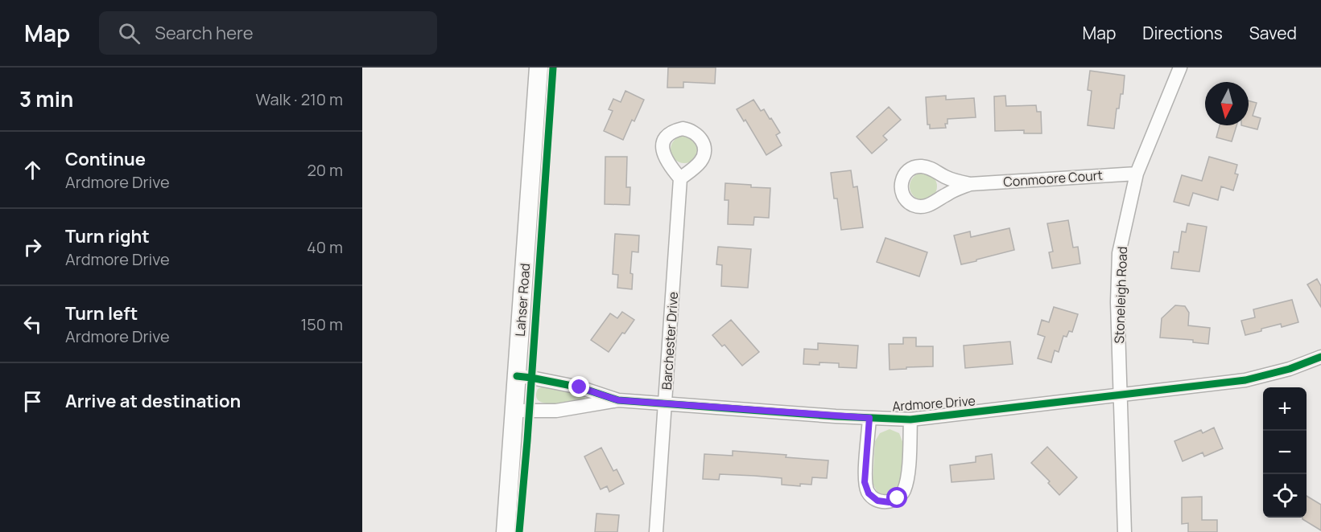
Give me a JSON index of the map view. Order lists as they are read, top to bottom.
{
  "streets": {
    "street": [
      "Conmoore Court",
      "Stoneleigh Road",
      "Lahser Road",
      "Barchester Drive",
      "Ardmore Drive"
    ]
  },
  "crossings": [
    ["Conmoore Court", "Stoneleigh Road"],
    ["Stoneleigh Road", "Ardmore Drive"],
    ["Lahser Road", "Ardmore Drive"],
    ["Barchester Drive", "Ardmore Drive"]
  ],
  "north": "bottom",
  "page": {
    "header": "Map",
    "search": "Search here",
    "nav": ["Map", "Directions", "Saved"],
    "heading": ["3 min", "Walk · 210 m"],
    "list": [
      ["Continue", "Ardmore Drive", "20 m"],
      ["Turn right", "Ardmore Drive", "40 m"],
      ["Turn left", "Ardmore Drive", "150 m"],
      "Arrive at destination"
    ],
    "map_buttons": ["+", "−"]
  }
}
